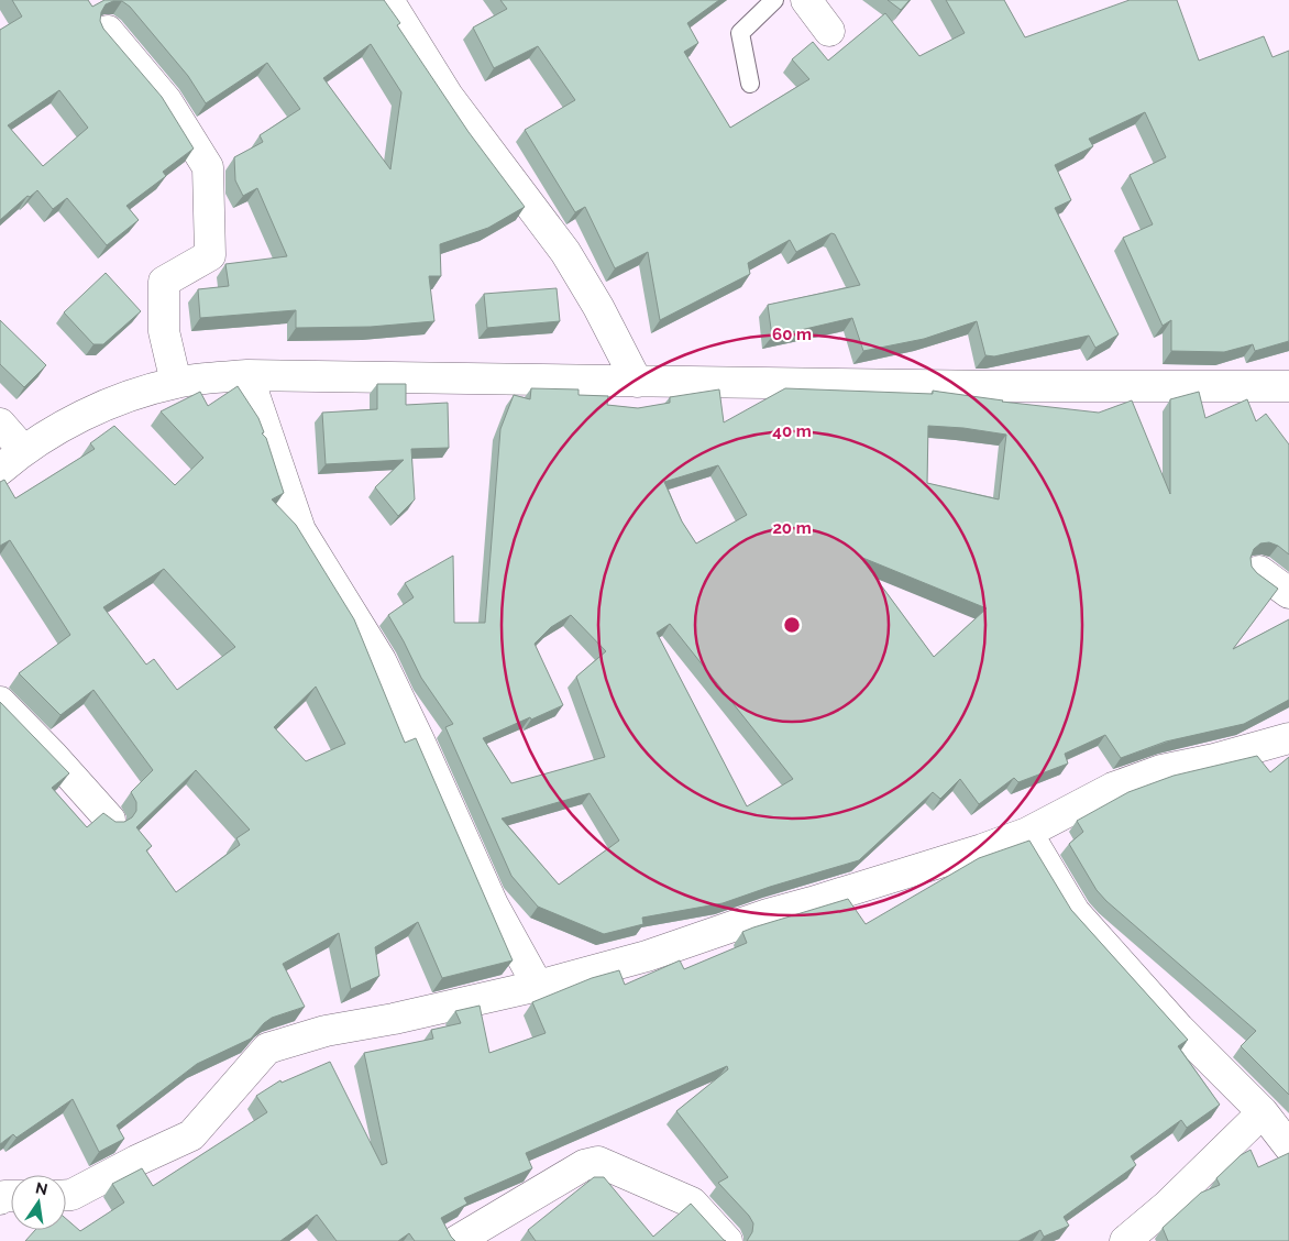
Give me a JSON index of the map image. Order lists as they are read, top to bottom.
{
  "north": "top",
  "rings": ["60 m", "40 m", "20 m"]
}
